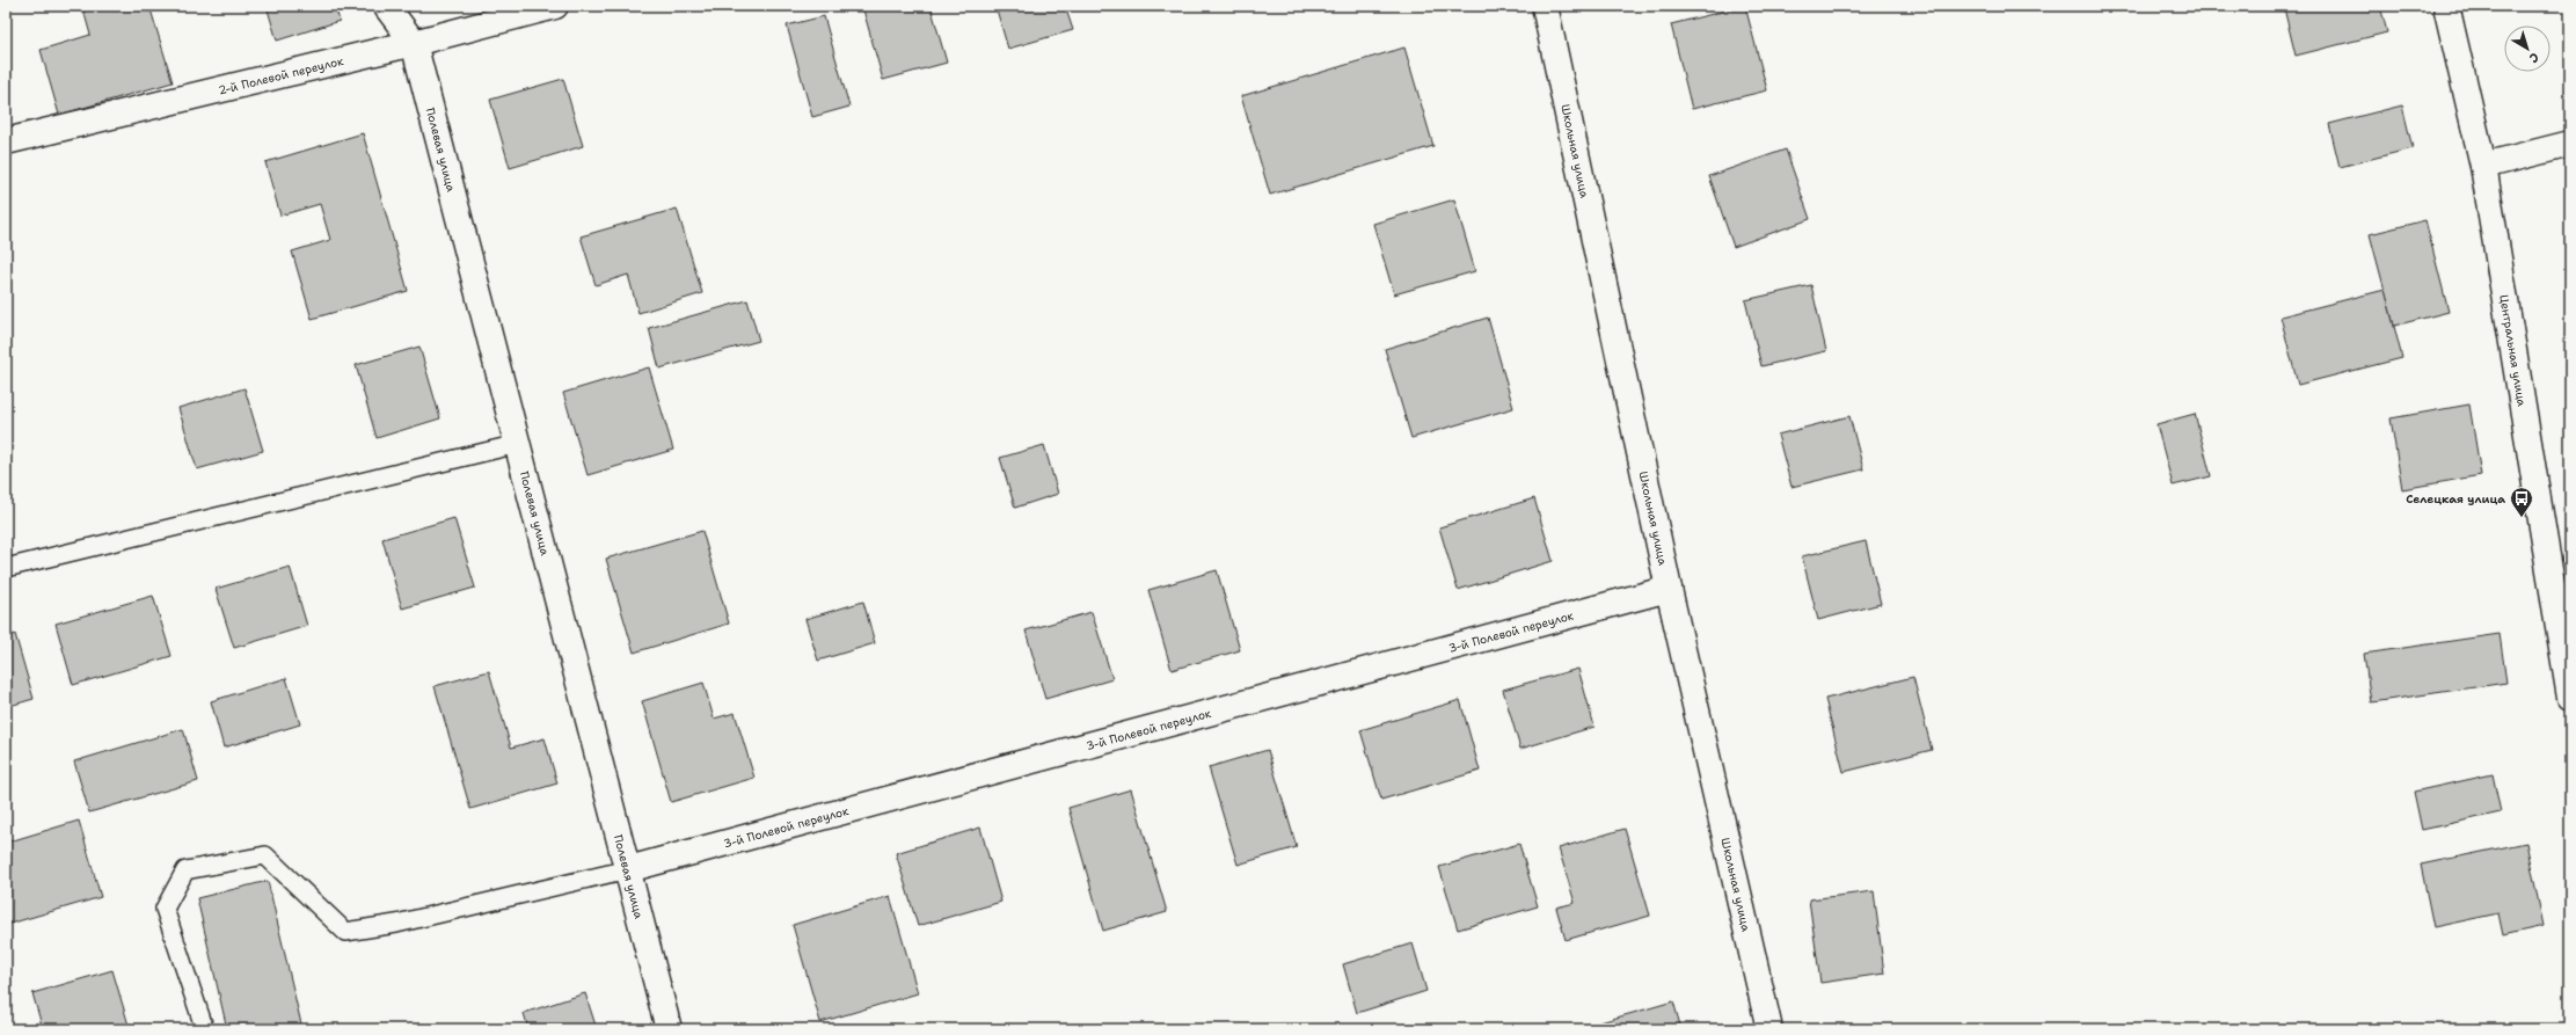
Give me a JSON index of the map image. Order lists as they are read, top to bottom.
{
  "streets": {
    "street": [
      "2-й Полевой переулок",
      "Полевая улица",
      "Школьная улица",
      "Центральная улица",
      "3-й Полевой переулок"
    ]
  },
  "crossings": [
    ["2-й Полевой переулок", "Полевая улица"],
    ["Полевая улица", "3-й Полевой переулок"],
    ["Школьная улица", "3-й Полевой переулок"]
  ],
  "places": {
    "bus stop": ["Селецкая улица"]
  },
  "north": "bottom right"
}
